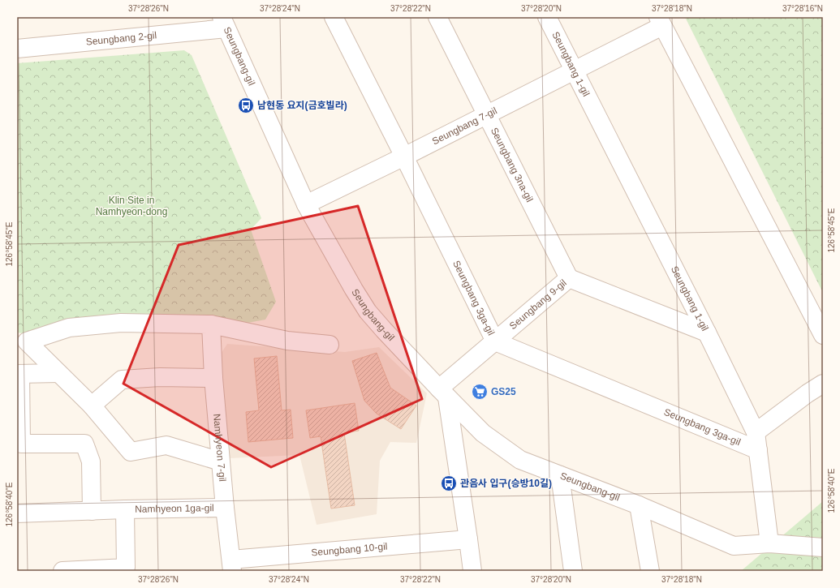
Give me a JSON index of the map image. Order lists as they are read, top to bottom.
{
  "streets": {
    "street": [
      "Seungbang 2-gil",
      "Seungbang-gil",
      "Seungbang 1-gil",
      "Seungbang 7-gil",
      "Seungbang 3na-gil",
      "Seungbang 3ga-gil",
      "Seungbang 9-gil",
      "Namhyeon 7-gil",
      "Namhyeon 1ga-gil",
      "Seungbang 10-gil"
    ]
  },
  "crossings": [
    ["Seungbang 2-gil", "Seungbang-gil"],
    ["Seungbang-gil", "Seungbang 1-gil"],
    ["Seungbang-gil", "Seungbang 7-gil"],
    ["Seungbang-gil", "Seungbang 9-gil"],
    ["Seungbang 1-gil", "Seungbang 7-gil"],
    ["Seungbang 1-gil", "Seungbang 3ga-gil"],
    ["Seungbang 1-gil", "Seungbang 9-gil"],
    ["Seungbang 7-gil", "Seungbang 3na-gil"],
    ["Seungbang 7-gil", "Seungbang 3ga-gil"],
    ["Seungbang 3na-gil", "Seungbang 9-gil"],
    ["Seungbang 3ga-gil", "Seungbang 9-gil"],
    ["Namhyeon 7-gil", "Namhyeon 1ga-gil"],
    ["Namhyeon 7-gil", "Seungbang 10-gil"]
  ],
  "parks": ["Klin Site in Namhyeon-dong"],
  "places": {
    "bus stop": ["남현동 요지(금호빌라)", "관음사 입구(승방10길)"],
    "supermarket": ["GS25"]
  },
  "coordinates": [
    "37°28'26\"N",
    "37°28'24\"N",
    "37°28'22\"N",
    "37°28'20\"N",
    "37°28'18\"N",
    "37°28'16\"N",
    "126°58'45\"E",
    "126°58'40\"E"
  ]
}
